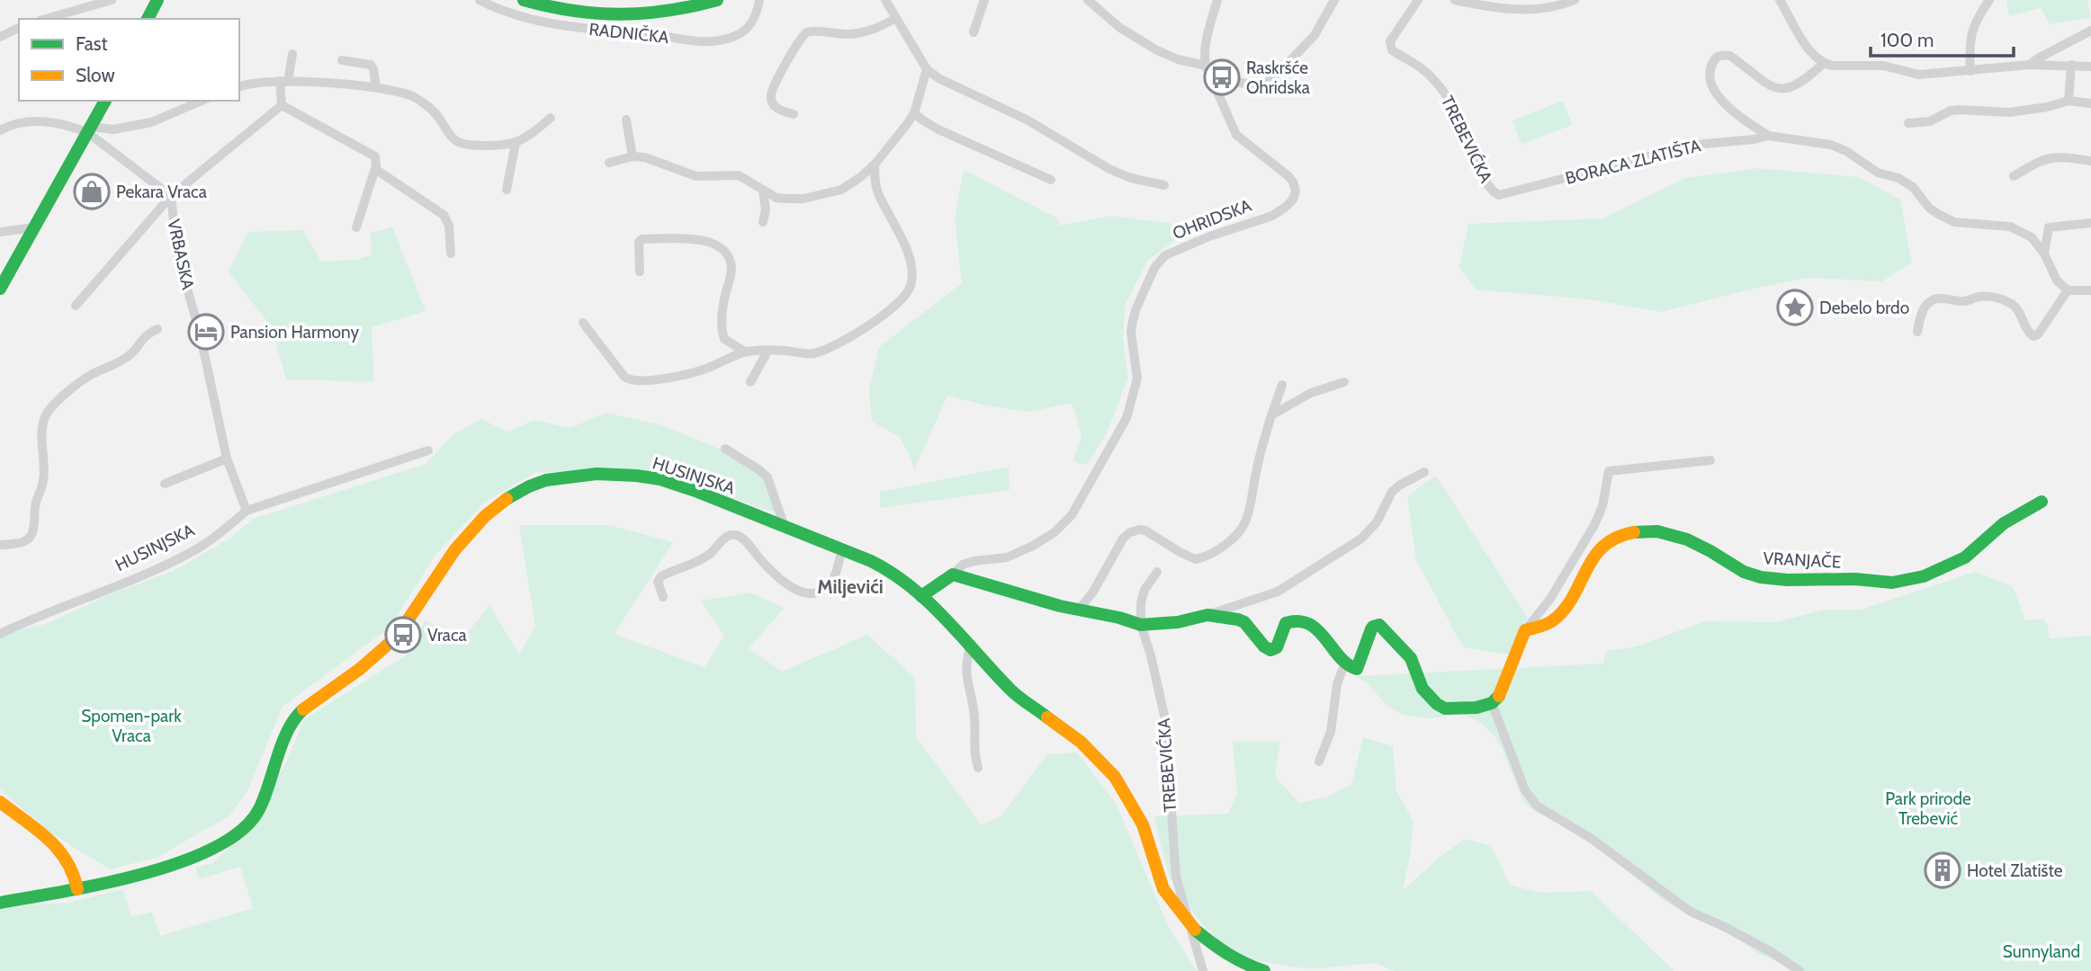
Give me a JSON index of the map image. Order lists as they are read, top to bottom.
{
  "streets": {
    "main road": ["OHRIDSKA", "HUSINJSKA", "VRANJAČE"],
    "street": [
      "RADNIČKA",
      "TREBEVIĆKA",
      "BORACA ZLATIŠTA",
      "VRBASKA"
    ]
  },
  "crossings": [
    ["TREBEVIĆKA", "BORACA ZLATIŠTA"],
    ["TREBEVIĆKA", "HUSINJSKA"],
    ["OHRIDSKA", "HUSINJSKA"],
    ["VRBASKA", "HUSINJSKA"]
  ],
  "districts": ["Miljevići"],
  "parks": ["Spomen-park Vraca", "Park prirode Trebević", "Sunnyland"],
  "places": {
    "bus stop": ["Raskršće Ohridska", "Vraca"],
    "shop": ["Pekara Vraca"],
    "place": ["Debelo brdo"],
    "hotel": ["Pansion Harmony"],
    "building": ["Hotel Zlatište"]
  },
  "legend": ["Fast", "Slow"],
  "scale_bar": "100 m"
}
